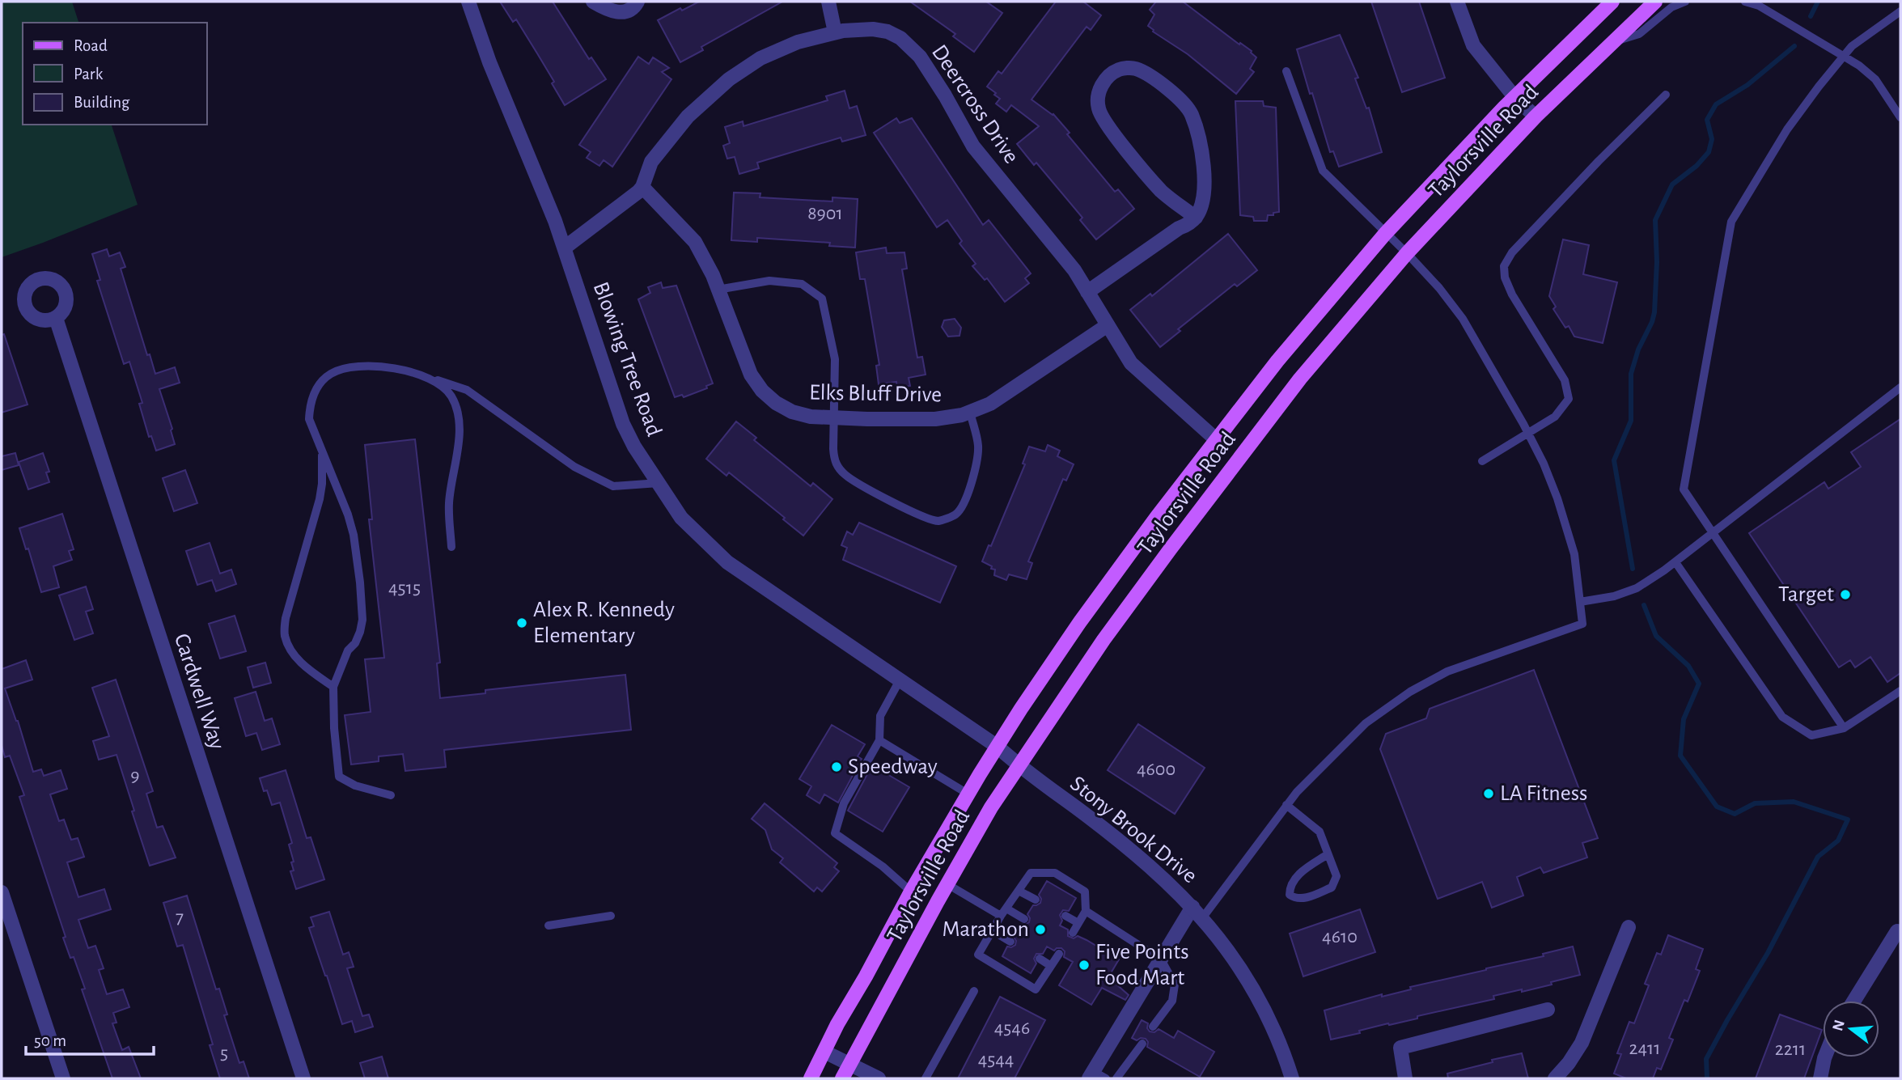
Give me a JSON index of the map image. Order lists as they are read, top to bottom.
{
  "streets": {
    "main road": ["Taylorsville Road"],
    "street": [
      "Deercross Drive",
      "Blowing Tree Road",
      "Elks Bluff Drive",
      "Cardwell Way",
      "Stony Brook Drive"
    ]
  },
  "crossings": [
    ["Deercross Drive", "Taylorsville Road"],
    ["Deercross Drive", "Blowing Tree Road"],
    ["Deercross Drive", "Elks Bluff Drive"],
    ["Taylorsville Road", "Blowing Tree Road"],
    ["Taylorsville Road", "Stony Brook Drive"],
    ["Blowing Tree Road", "Stony Brook Drive"]
  ],
  "places": [
    "Target",
    "Alex R. Kennedy Elementary",
    "Speedway",
    "LA Fitness",
    "Marathon",
    "Five Points Food Mart"
  ],
  "house_numbers": [
    "8901",
    "4515",
    "4600",
    "9",
    "7",
    "4610",
    "4546",
    "2411",
    "2211",
    "5",
    "4544"
  ],
  "legend": ["Road", "Park", "Building"],
  "scale_bar": "50 m",
  "north": "left"
}
